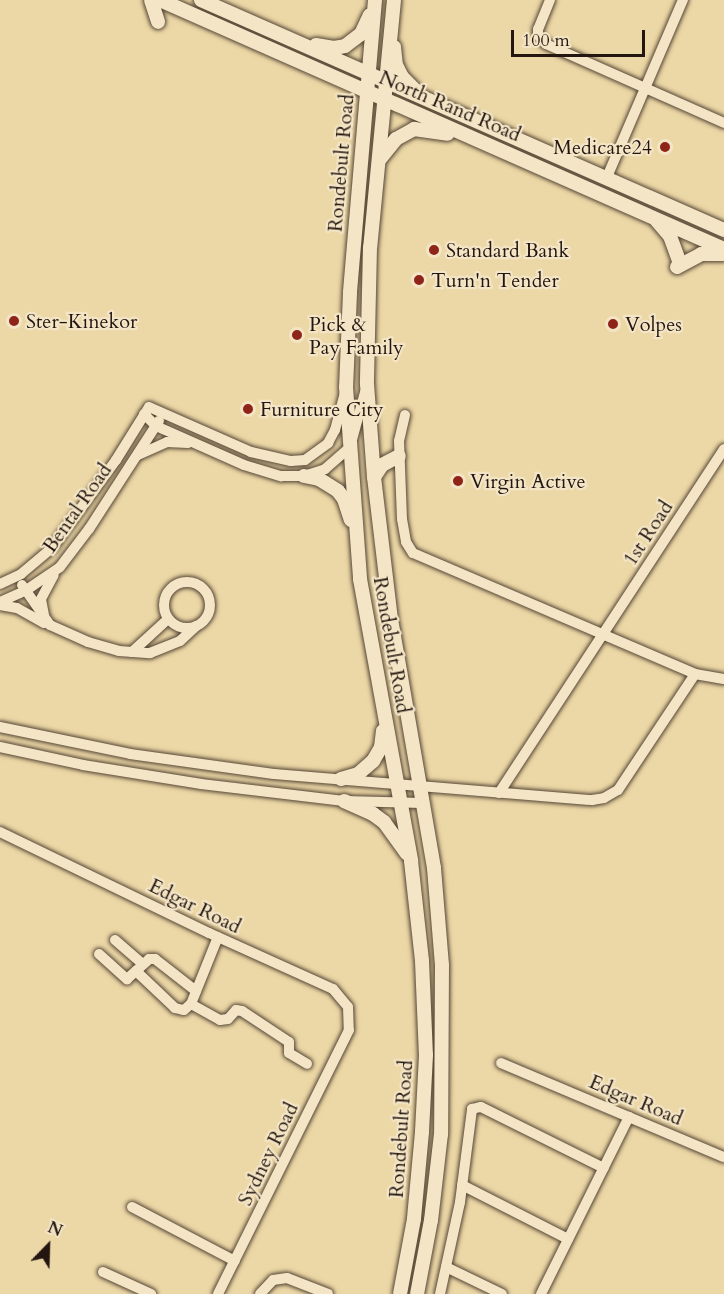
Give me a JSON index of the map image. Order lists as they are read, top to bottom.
{
  "streets": {
    "main road": ["North Rand Road", "Rondebult Road"],
    "street": [
      "Bental Road",
      "1st Road",
      "Edgar Road",
      "Sydney Road"
    ]
  },
  "crossings": [
    ["North Rand Road", "Rondebult Road"],
    ["Edgar Road", "Sydney Road"]
  ],
  "places": [
    "Medicare24",
    "Standard Bank",
    "Turn'n Tender",
    "Ster-Kinekor",
    "Volpes",
    "Pick & Pay Family",
    "Furniture City",
    "Virgin Active"
  ],
  "scale_bar": "100 m",
  "north": "top right"
}
